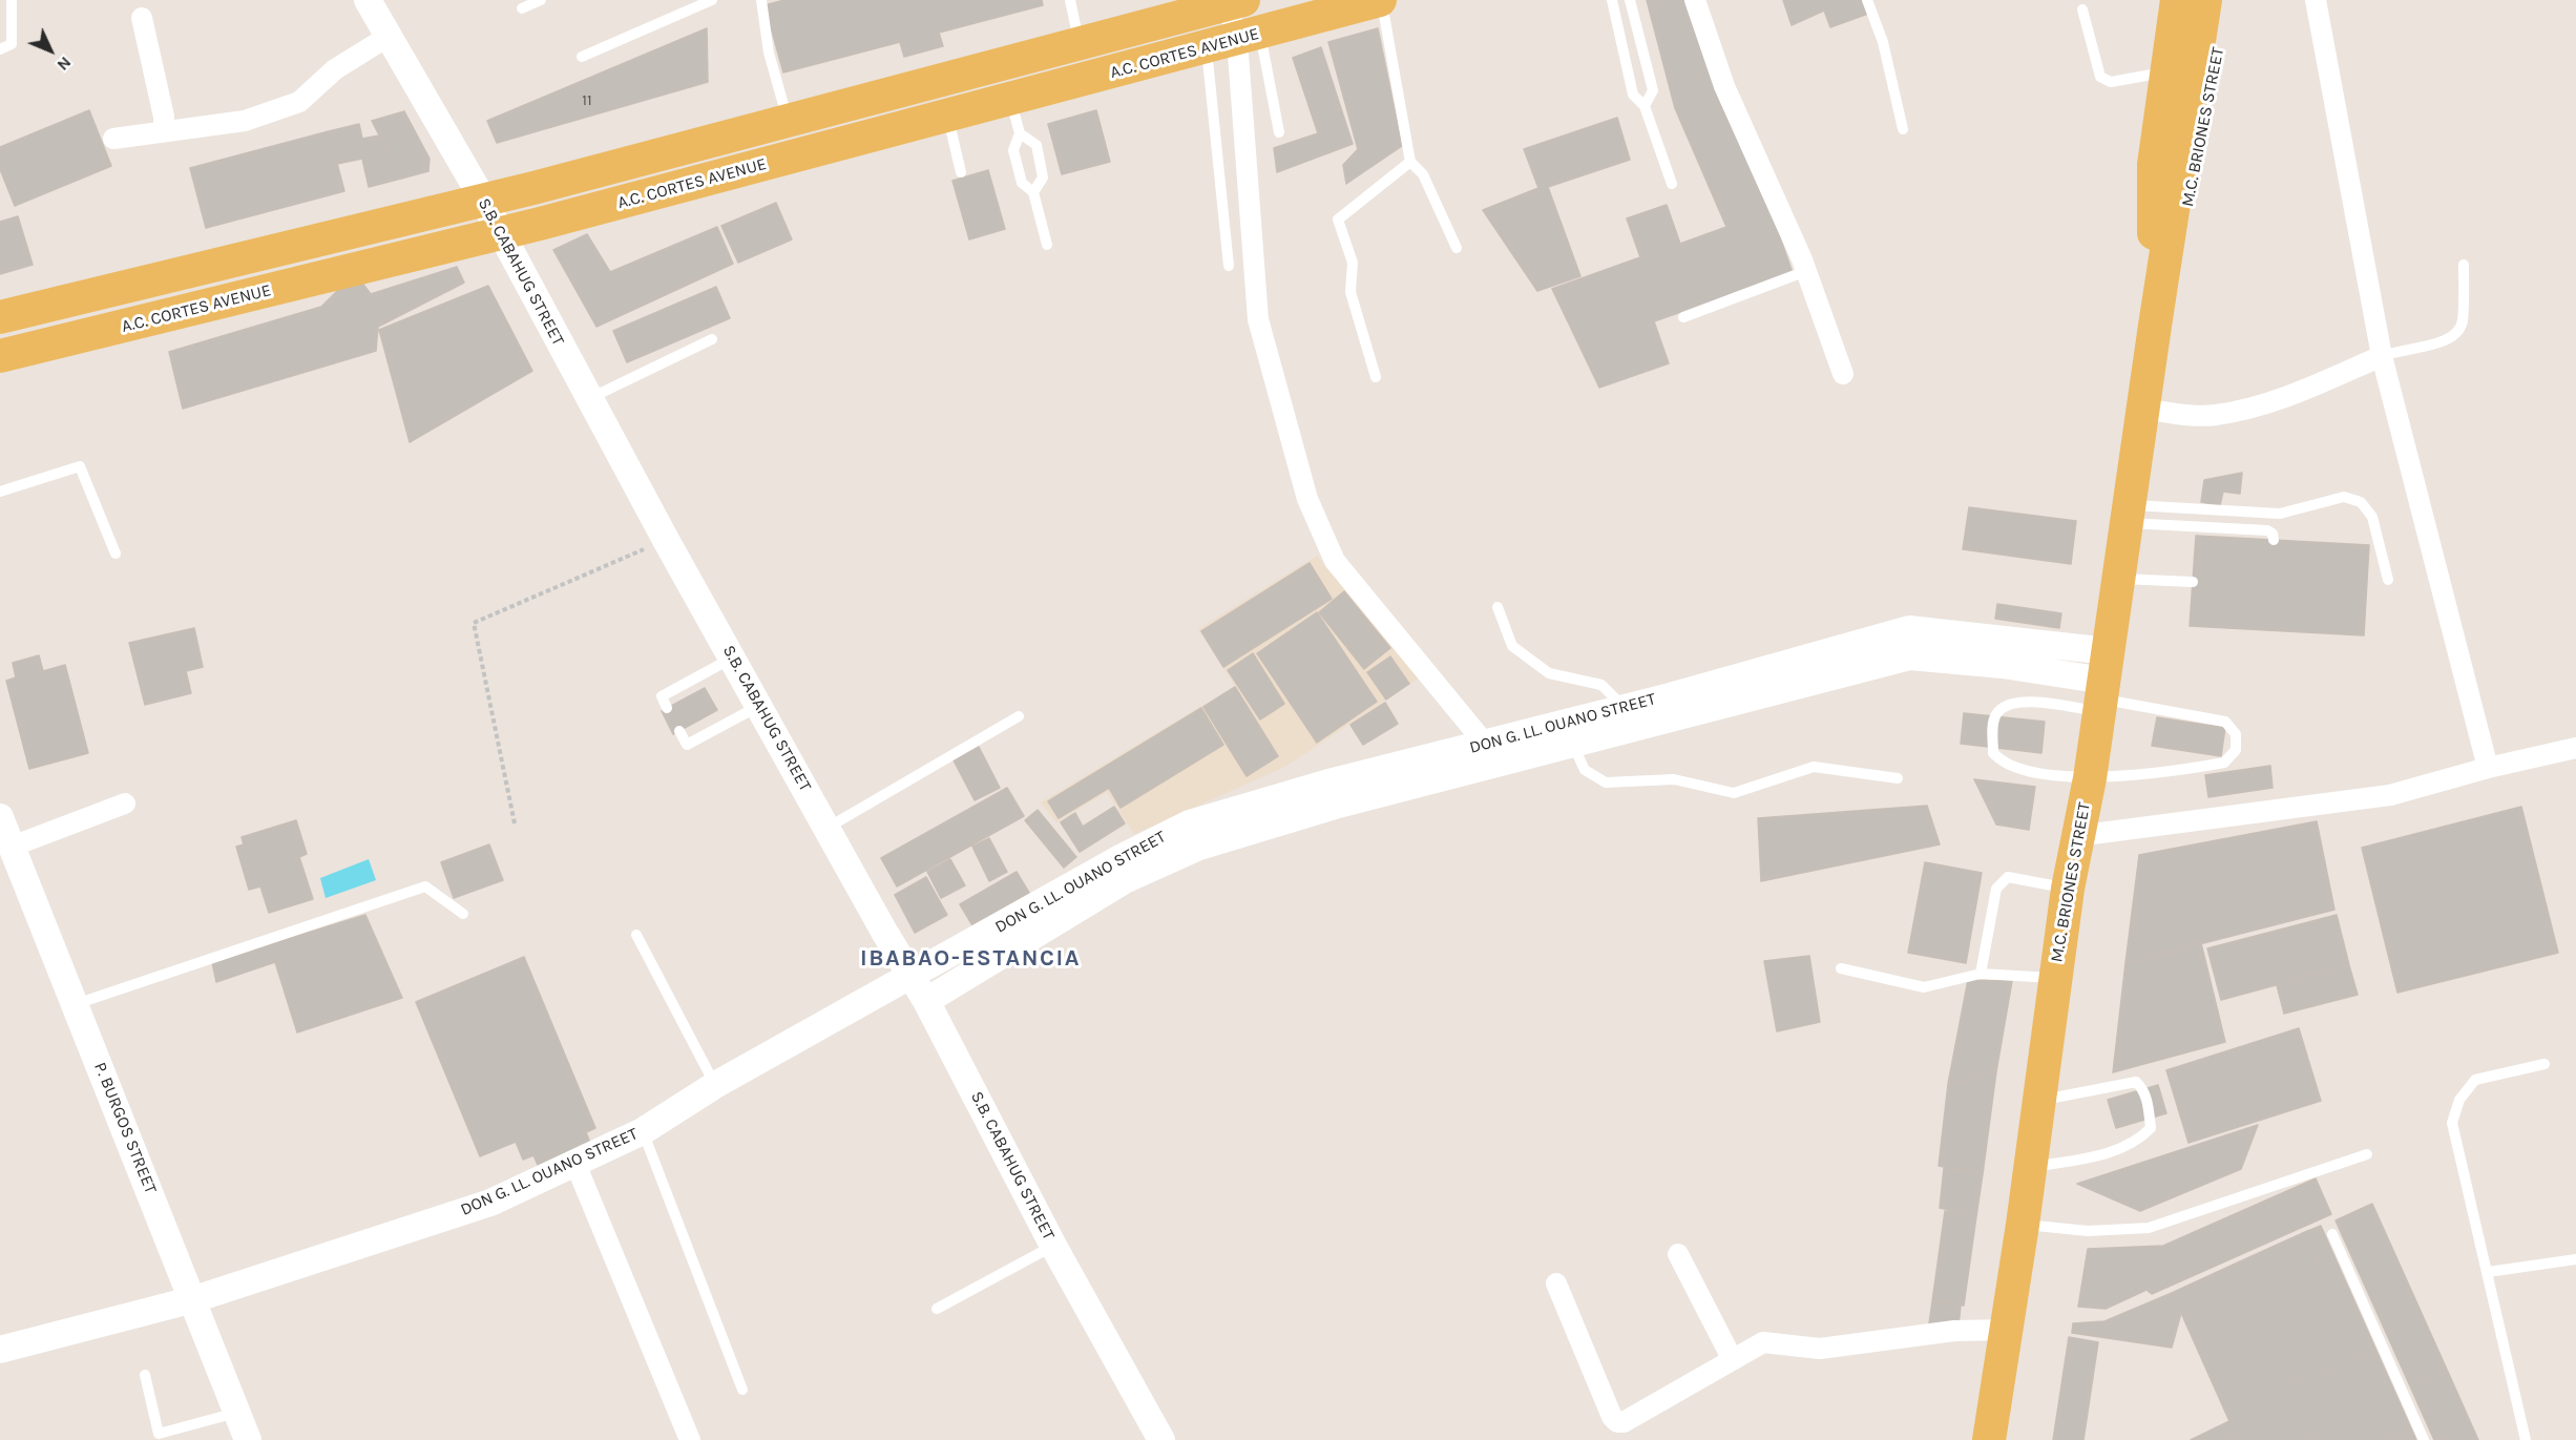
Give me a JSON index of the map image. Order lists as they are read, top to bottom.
{
  "streets": {
    "main road": ["A.C. CORTES AVENUE", "M.C. BRIONES STREET"],
    "street": ["S.B. CABAHUG STREET", "DON G. LL. OUANO STREET", "P. BURGOS STREET"]
  },
  "crossings": [
    ["A.C. CORTES AVENUE", "S.B. CABAHUG STREET"],
    ["M.C. BRIONES STREET", "DON G. LL. OUANO STREET"],
    ["S.B. CABAHUG STREET", "DON G. LL. OUANO STREET"],
    ["DON G. LL. OUANO STREET", "P. BURGOS STREET"]
  ],
  "districts": ["IBABAO-ESTANCIA"],
  "house_numbers": ["11"],
  "north": "bottom right"
}
